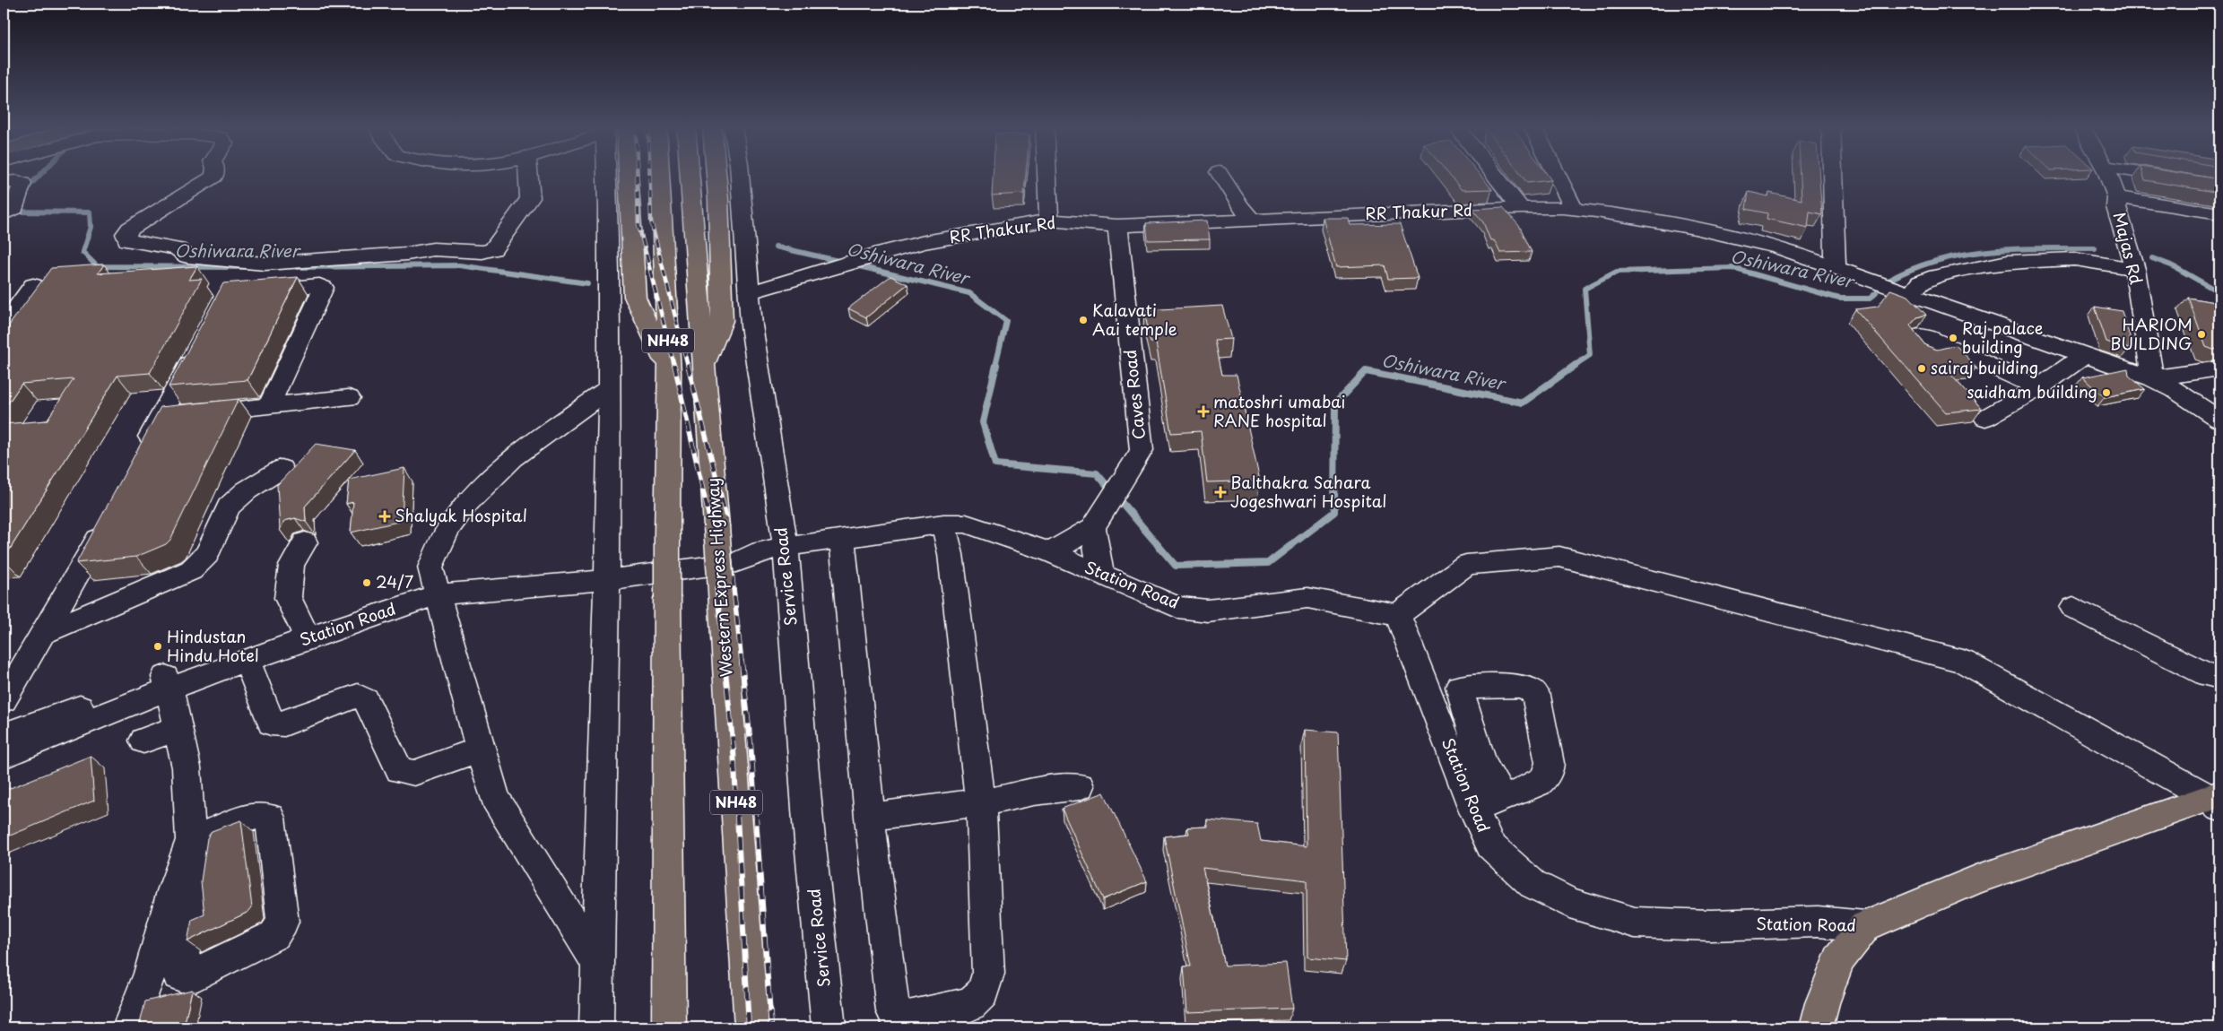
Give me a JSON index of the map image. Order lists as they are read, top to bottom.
{
  "streets": {
    "main road": ["NH48", "Western Express Highway", "Station Road"],
    "street": [
      "RR Thakur Rd",
      "Majas Rd",
      "Caves Road",
      "Service Road"
    ]
  },
  "crossings": [
    ["RR Thakur Rd", "Caves Road"],
    ["RR Thakur Rd", "Service Road"],
    ["Caves Road", "Station Road"],
    ["Service Road", "Station Road"]
  ],
  "water": ["Oshiwara River"],
  "places": {
    "other": [
      "Kalavati Aai temple",
      "HARIOM BUILDING",
      "Raj palace building",
      "sairaj building",
      "saidham building",
      "24/7",
      "Hindustan Hindu Hotel"
    ],
    "health": ["matoshri umabai RANE hospital", "Balthakra Sahara Jogeshwari Hospital", "Shalyak Hospital"]
  }
}
